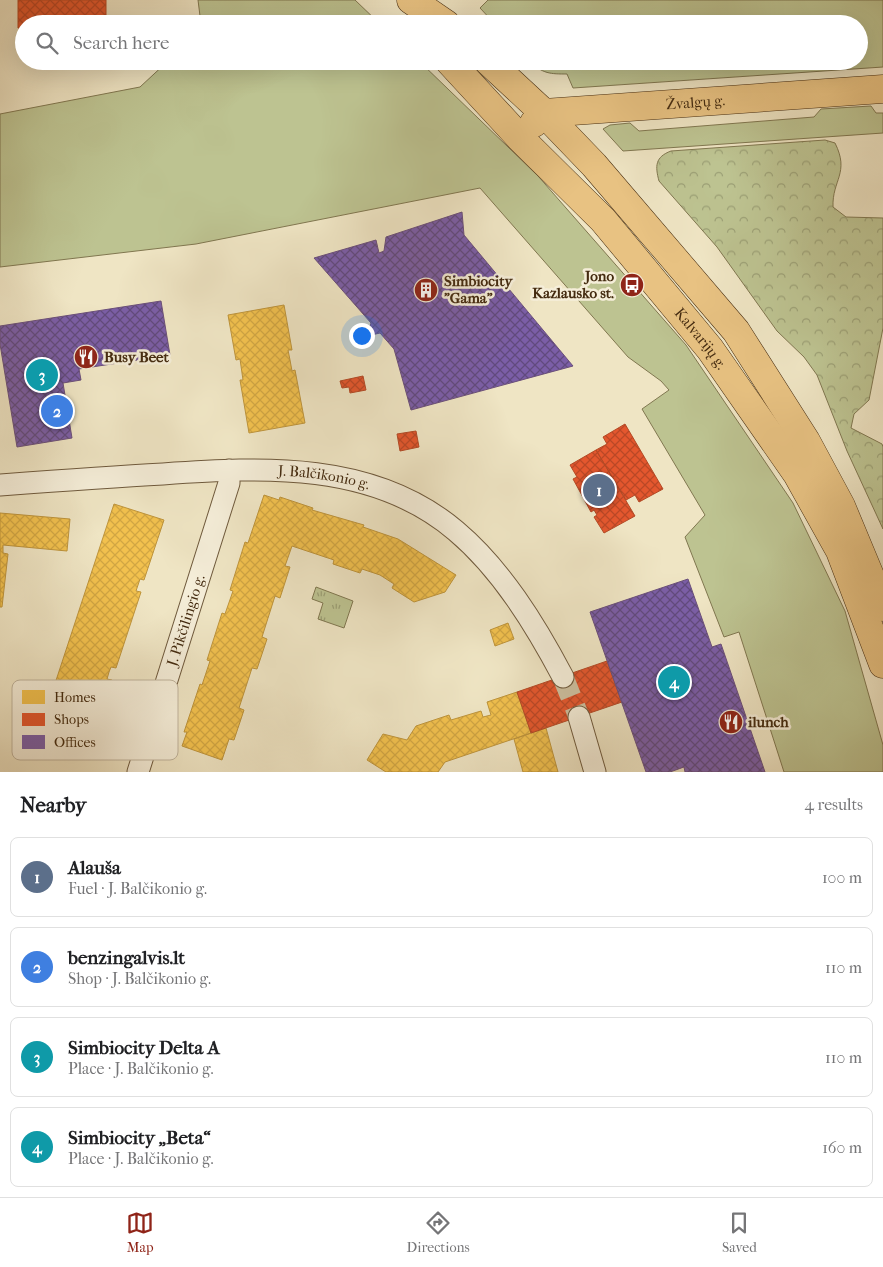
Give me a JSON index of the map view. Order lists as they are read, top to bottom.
{
  "streets": {
    "main road": ["Žvalgų g.", "Kalvarijų g."],
    "street": ["J. Balčikonio g.", "J. Pikčilingio g."]
  },
  "crossings": [
    ["Žvalgų g.", "Kalvarijų g."],
    ["J. Balčikonio g.", "J. Pikčilingio g."]
  ],
  "places": {
    "bus stop": ["Jono Kazlausko st."],
    "building": ["Simbiocity \"Gama\""],
    "restaurant": ["Busy Beet", "ilunch"]
  },
  "legend": ["Homes", "Shops", "Offices"],
  "page": {
    "search": "Search here",
    "pins": [
      "3",
      "2",
      "1",
      "4"
    ],
    "heading": ["Nearby", "4 results"],
    "list": [
      {
        "mark": "1",
        "name": "Alauša",
        "note": "Fuel · J. Balčikonio g.",
        "value": "100 m"
      },
      {
        "mark": "2",
        "name": "benzingalvis.lt",
        "note": "Shop · J. Balčikonio g.",
        "value": "110 m"
      },
      {
        "mark": "3",
        "name": "Simbiocity Delta A",
        "note": "Place · J. Balčikonio g.",
        "value": "110 m"
      },
      {
        "mark": "4",
        "name": "Simbiocity „Beta“",
        "note": "Place · J. Balčikonio g.",
        "value": "160 m"
      }
    ],
    "nav": ["Map", "Directions", "Saved"]
  }
}
